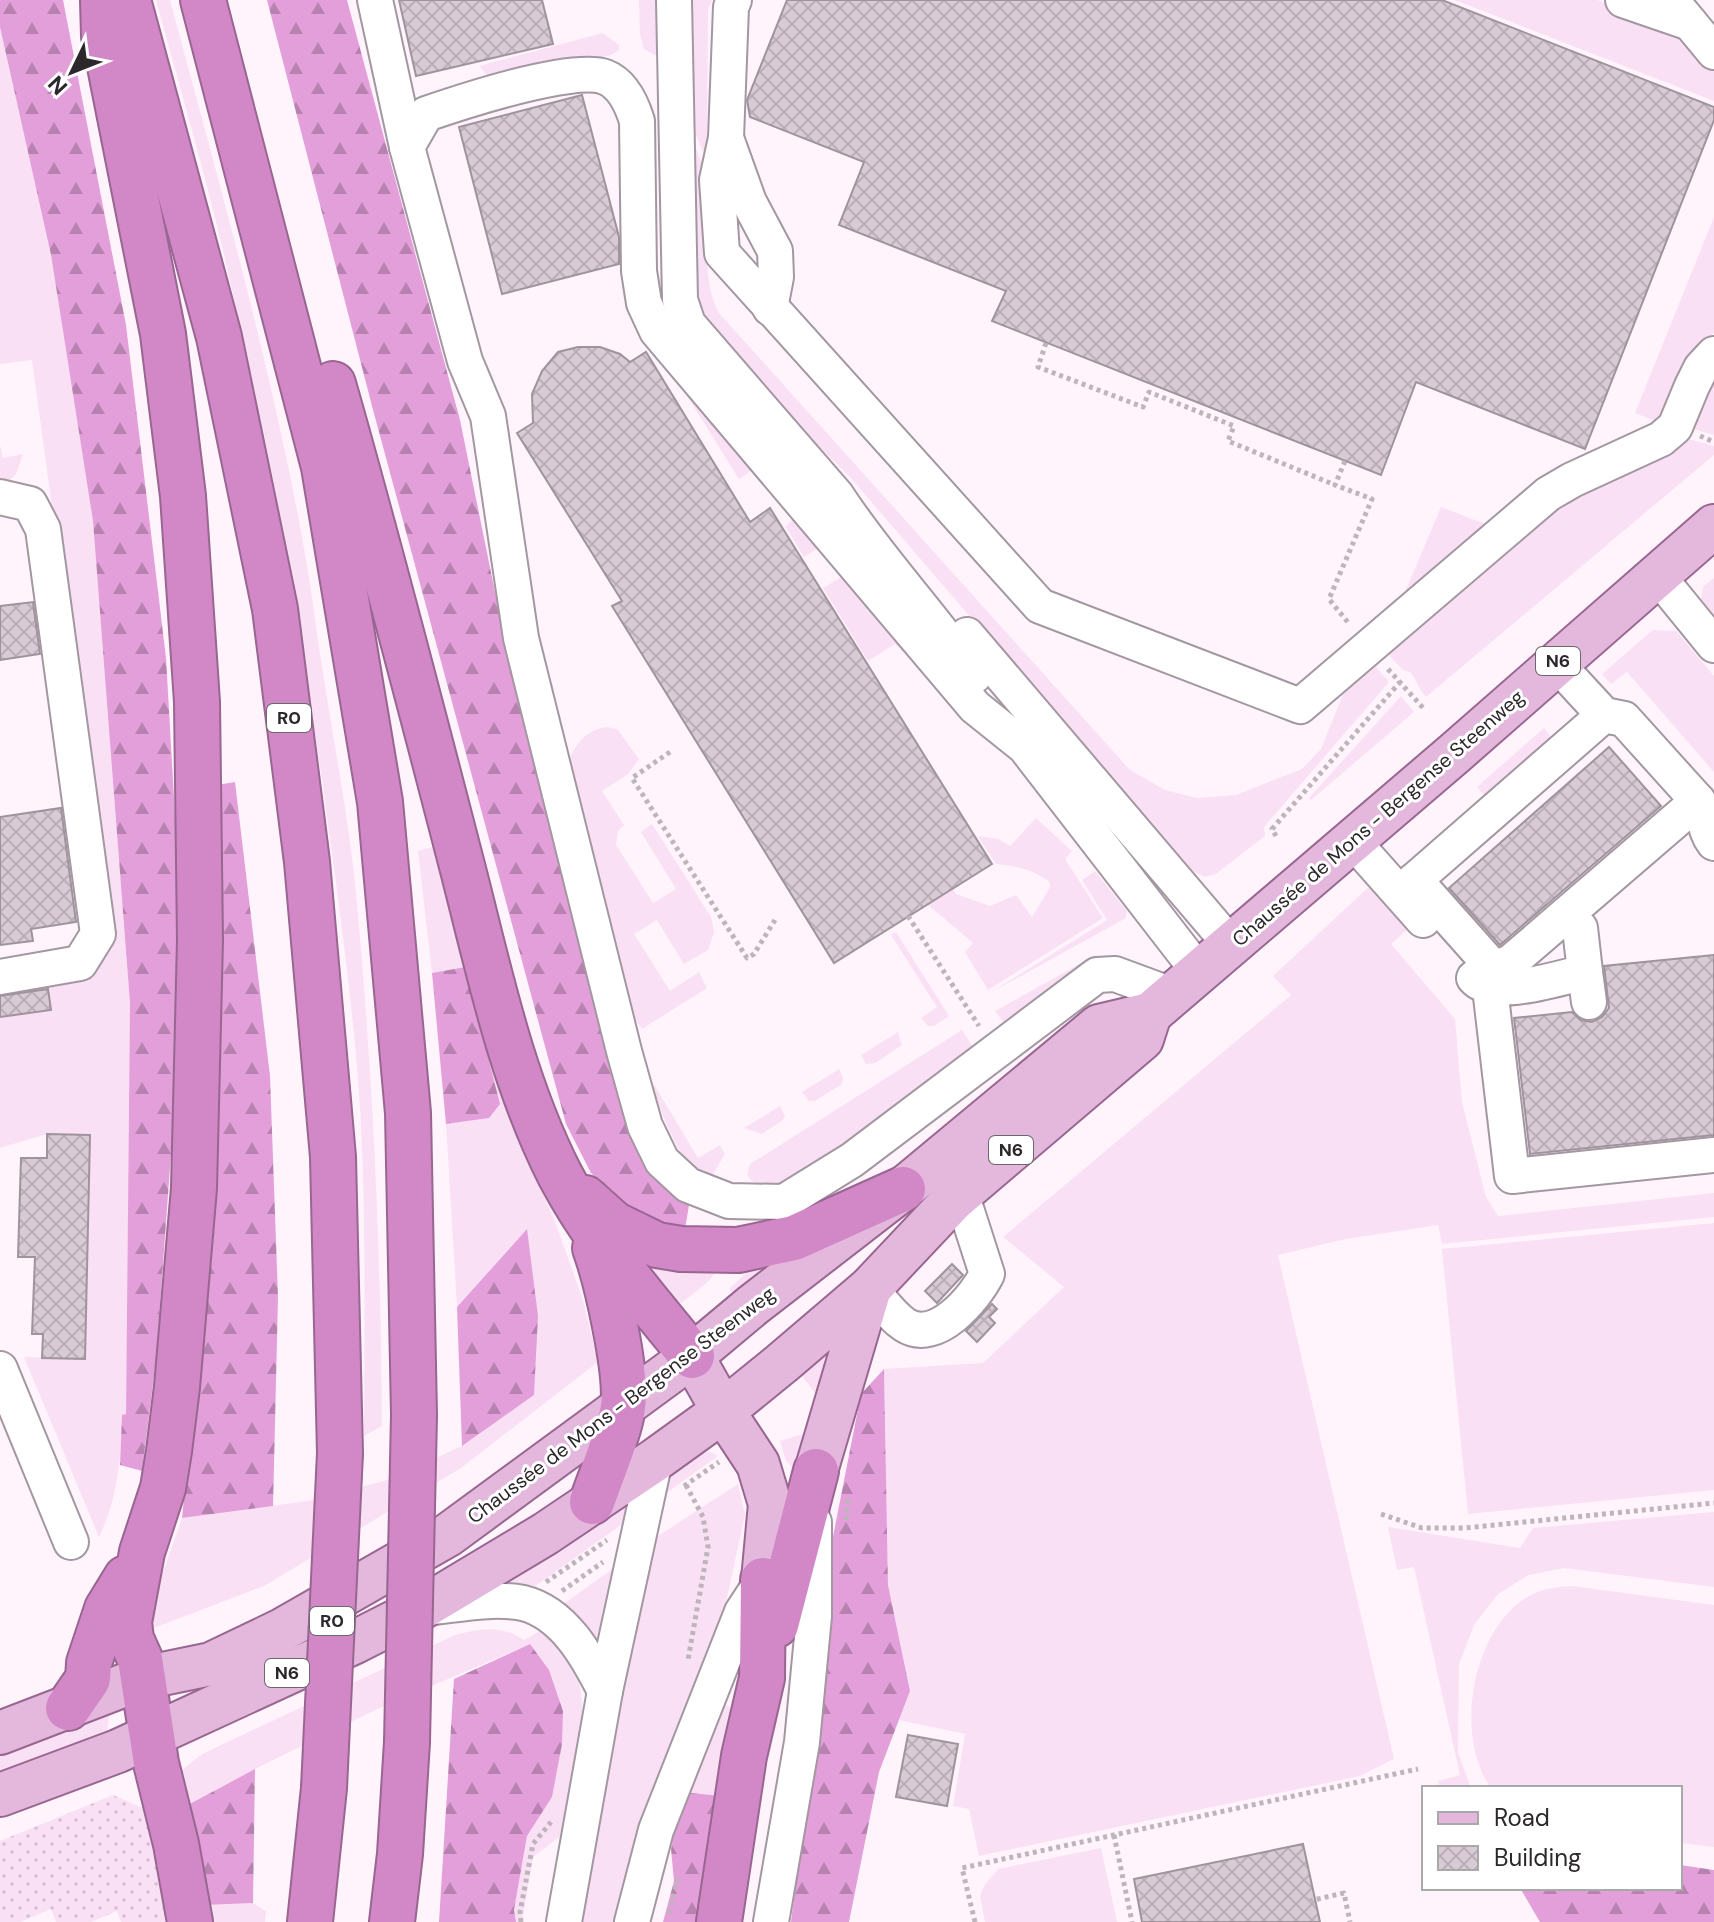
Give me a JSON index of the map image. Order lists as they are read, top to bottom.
{
  "streets": {
    "highway": ["R0"],
    "main road": ["N6", "Chaussée de Mons - Bergense Steenweg"]
  },
  "legend": ["Road", "Building"],
  "north": "bottom left"
}
